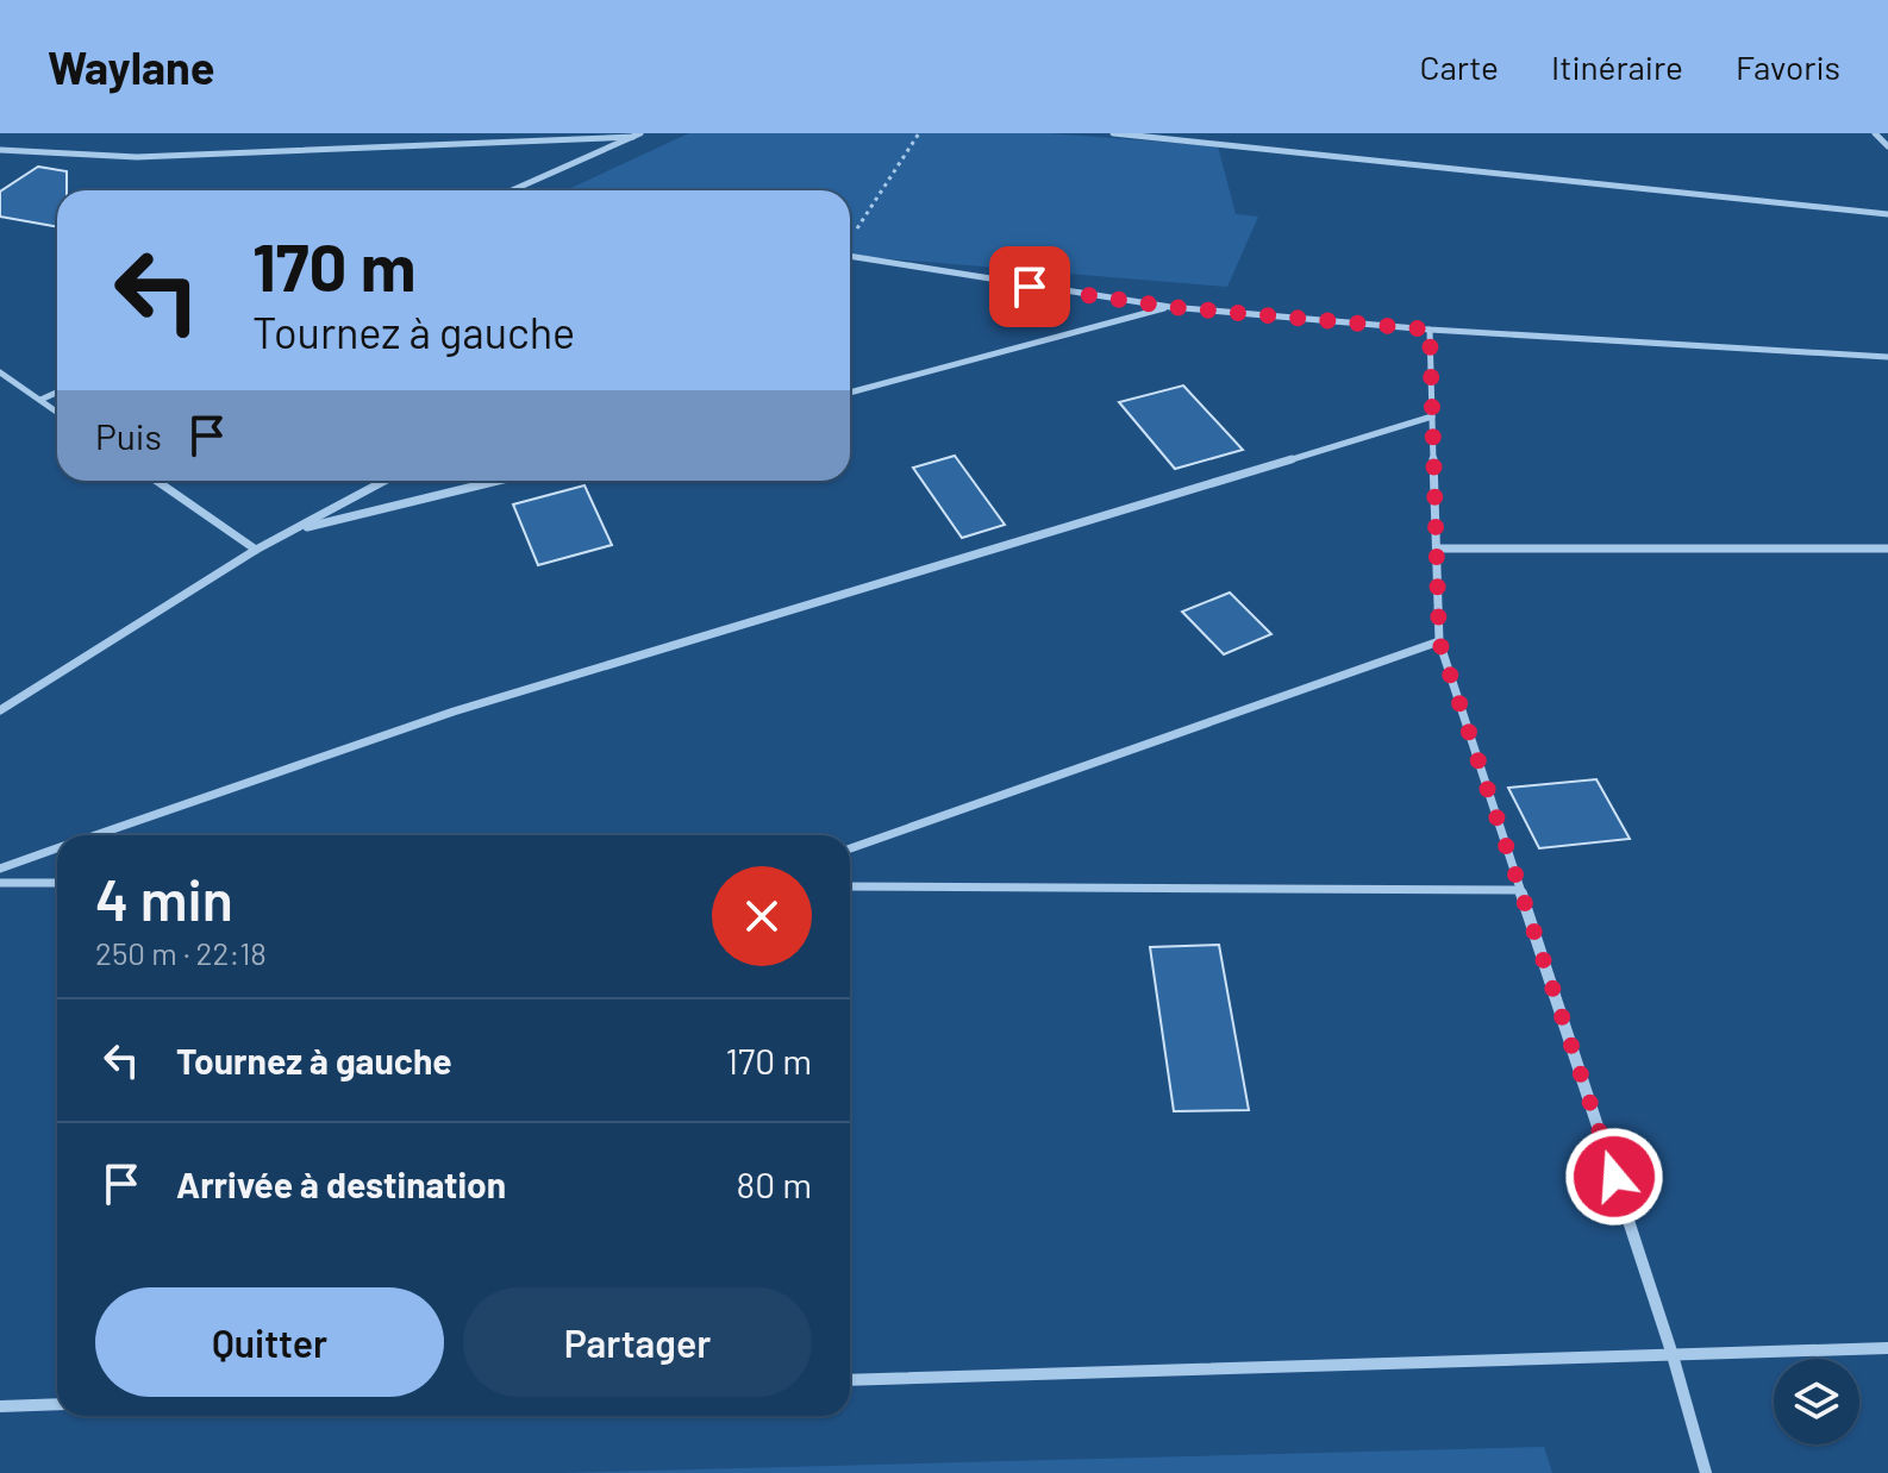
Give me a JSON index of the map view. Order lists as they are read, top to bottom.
{
  "page": {
    "header": "Waylane",
    "nav": ["Carte", "Itinéraire", "Favoris"],
    "turn": ["170 m", "Tournez à gauche"],
    "then": "Puis",
    "heading": ["4 min", "250 m · 22:18"],
    "list": [
      {
        "name": "Tournez à gauche",
        "value": "170 m"
      },
      {
        "name": "Arrivée à destination",
        "value": "80 m"
      }
    ],
    "buttons": ["Quitter", "Partager"]
  }
}
